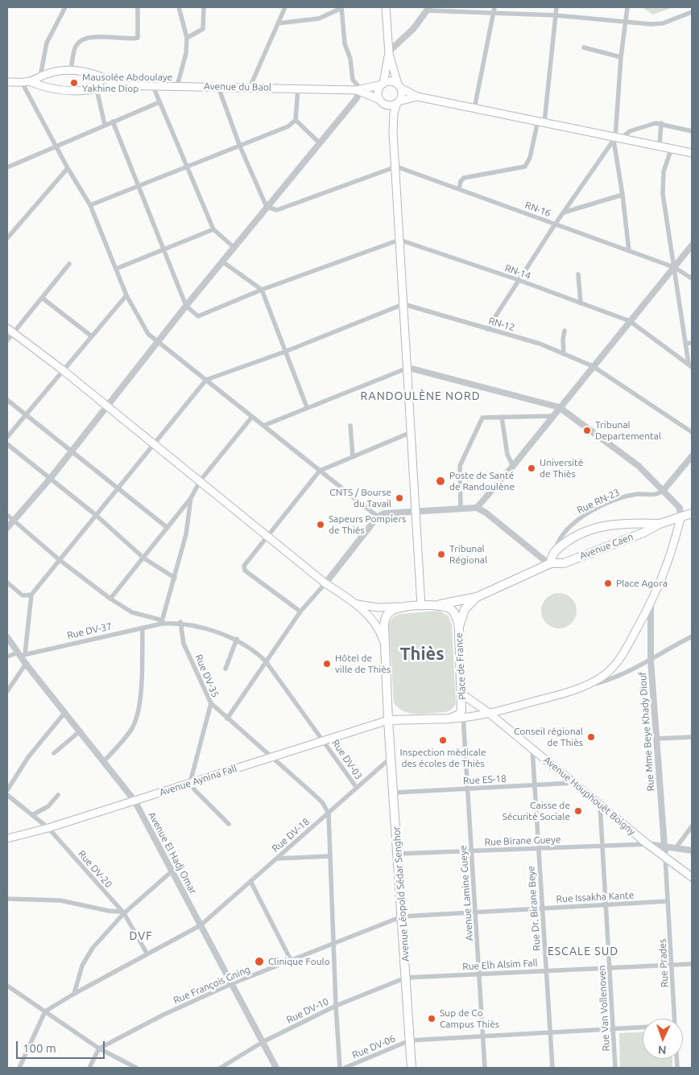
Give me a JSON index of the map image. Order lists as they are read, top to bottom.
{
  "streets": {
    "highway": ["Avenue Caen", "Place de France", "Avenue Léopold Sédar Senghor"],
    "main road": ["Avenue du Baol", "Avenue Aynina Fall", "Avenue Houphouët Boigny"],
    "street": [
      "RN-16",
      "RN-14",
      "RN-12",
      "Rue RN-23",
      "Rue DV-37",
      "Rue DV-35",
      "Rue Mme Beye Khady Diouf",
      "Rue DV-03",
      "Rue ES-18",
      "Rue DV-18",
      "Rue Birane Gueye",
      "Avenue El Hadj Omar",
      "Rue DV-20",
      "Avenue Lamine Gueye",
      "Rue Issakha Kante",
      "Rue Dr. Birane Beye",
      "Rue Prades",
      "Rue Elh Alsim Fall",
      "Rue François Gning",
      "Rue Van Vollenoven",
      "Rue DV-10",
      "Rue DV-06"
    ]
  },
  "crossings": [
    ["Rue RN-23", "Avenue Caen"],
    ["Rue DV-37", "Rue DV-03"],
    ["Rue DV-37", "Avenue El Hadj Omar"],
    ["Place de France", "Avenue Houphouët Boigny"],
    ["Place de France", "Avenue Lamine Gueye"],
    ["Rue DV-35", "Rue DV-03"],
    ["Rue DV-35", "Avenue Aynina Fall"],
    ["Rue Mme Beye Khady Diouf", "Avenue Houphouët Boigny"],
    ["Rue Mme Beye Khady Diouf", "Rue Prades"],
    ["Rue DV-03", "Avenue Aynina Fall"],
    ["Rue DV-03", "Rue DV-18"],
    ["Rue ES-18", "Avenue Houphouët Boigny"],
    ["Rue ES-18", "Avenue Lamine Gueye"],
    ["Rue ES-18", "Avenue Léopold Sédar Senghor"],
    ["Rue ES-18", "Rue Dr. Birane Beye"],
    ["Avenue Aynina Fall", "Avenue El Hadj Omar"],
    ["Avenue Aynina Fall", "Rue DV-20"],
    ["Avenue Aynina Fall", "Avenue Léopold Sédar Senghor"],
    ["Avenue Houphouët Boigny", "Rue Birane Gueye"],
    ["Avenue Houphouët Boigny", "Rue Dr. Birane Beye"],
    ["Avenue Houphouët Boigny", "Rue Prades"],
    ["Avenue Houphouët Boigny", "Rue Van Vollenoven"],
    ["Rue DV-18", "Avenue El Hadj Omar"],
    ["Rue DV-18", "Rue DV-20"],
    ["Rue DV-18", "Avenue Léopold Sédar Senghor"],
    ["Rue Birane Gueye", "Avenue Lamine Gueye"],
    ["Rue Birane Gueye", "Avenue Léopold Sédar Senghor"],
    ["Rue Birane Gueye", "Rue Dr. Birane Beye"],
    ["Rue Birane Gueye", "Rue Van Vollenoven"],
    ["Avenue El Hadj Omar", "Rue François Gning"],
    ["Avenue El Hadj Omar", "Rue DV-10"],
    ["Avenue Lamine Gueye", "Rue Issakha Kante"],
    ["Avenue Lamine Gueye", "Rue Elh Alsim Fall"],
    ["Avenue Lamine Gueye", "Rue DV-06"],
    ["Avenue Léopold Sédar Senghor", "Rue Issakha Kante"],
    ["Avenue Léopold Sédar Senghor", "Rue Elh Alsim Fall"],
    ["Avenue Léopold Sédar Senghor", "Rue François Gning"],
    ["Avenue Léopold Sédar Senghor", "Rue DV-10"],
    ["Avenue Léopold Sédar Senghor", "Rue DV-06"],
    ["Rue Issakha Kante", "Rue Dr. Birane Beye"],
    ["Rue Issakha Kante", "Rue Prades"],
    ["Rue Issakha Kante", "Rue François Gning"],
    ["Rue Issakha Kante", "Rue Van Vollenoven"],
    ["Rue Dr. Birane Beye", "Rue Elh Alsim Fall"],
    ["Rue Dr. Birane Beye", "Rue DV-06"],
    ["Rue Prades", "Rue Elh Alsim Fall"],
    ["Rue Elh Alsim Fall", "Rue Van Vollenoven"],
    ["Rue Elh Alsim Fall", "Rue DV-10"],
    ["Rue Van Vollenoven", "Rue DV-06"]
  ],
  "districts": [
    "RANDOULÈNE NORD",
    "Thiès",
    "DVF",
    "ESCALE SUD"
  ],
  "places": [
    "Mausolée Abdoulaye Yakhine Diop",
    "Tribunal Departemental",
    "Université de Thiès",
    "Poste de Santé de Randoulène",
    "CNTS / Bourse du Tavail",
    "Sapeurs Pompiers de Thiés",
    "Tribunal Régional",
    "Place Agora",
    "Hôtel de ville de Thiès",
    "Conseil régional de Thiès",
    "Inspection mèdicale des écoles de Thiès",
    "Caisse de Sécurité Sociale",
    "Clinique Foulo",
    "Sup de Co Campus Thiès"
  ],
  "scale_bar": "100 m",
  "north": "bottom"
}
